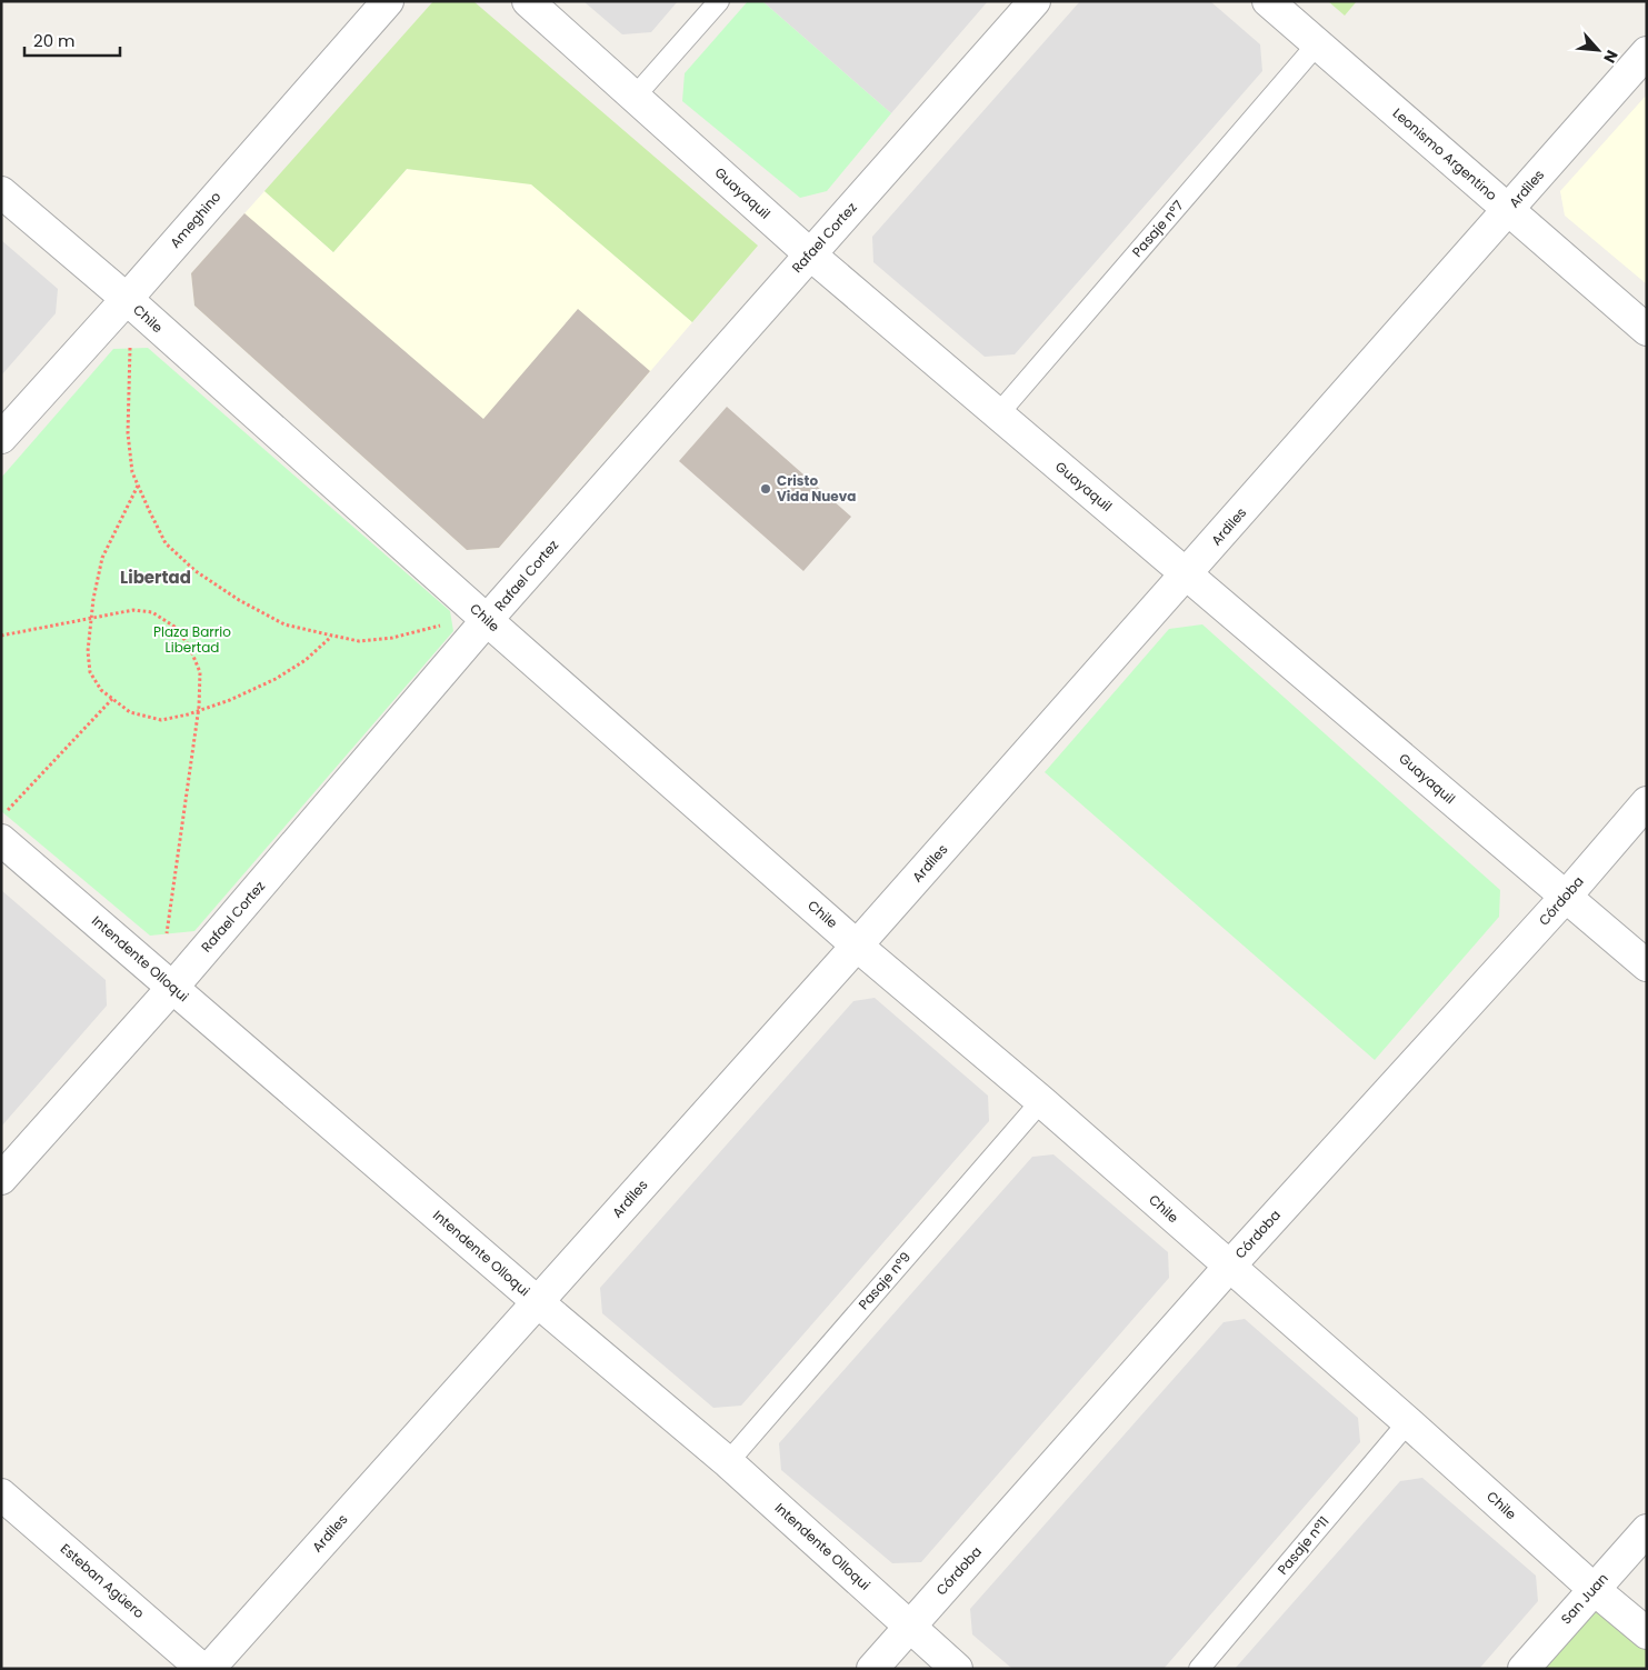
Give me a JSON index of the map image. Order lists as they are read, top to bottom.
{
  "streets": {
    "street": [
      "Leonismo Argentino",
      "Ardiles",
      "Guayaquil",
      "Ameghino",
      "Rafael Cortez",
      "Chile",
      "Córdoba",
      "Intendente Olloqui",
      "Esteban Agüero",
      "San Juan"
    ],
    "lane": ["Pasaje nº7", "Pasaje nº9", "Pasaje nº11"]
  },
  "crossings": [
    ["Leonismo Argentino", "Ardiles"],
    ["Leonismo Argentino", "Pasaje nº7"],
    ["Ardiles", "Guayaquil"],
    ["Ardiles", "Chile"],
    ["Ardiles", "Intendente Olloqui"],
    ["Guayaquil", "Pasaje nº7"],
    ["Guayaquil", "Rafael Cortez"],
    ["Guayaquil", "Córdoba"],
    ["Ameghino", "Chile"],
    ["Rafael Cortez", "Chile"],
    ["Rafael Cortez", "Intendente Olloqui"],
    ["Chile", "Córdoba"],
    ["Chile", "Pasaje nº9"],
    ["Chile", "Pasaje nº11"],
    ["Chile", "San Juan"],
    ["Córdoba", "Intendente Olloqui"],
    ["Intendente Olloqui", "Pasaje nº9"]
  ],
  "districts": ["Libertad"],
  "parks": ["Plaza Barrio Libertad"],
  "places": ["Cristo Vida Nueva"],
  "scale_bar": "20 m",
  "north": "bottom right"
}
